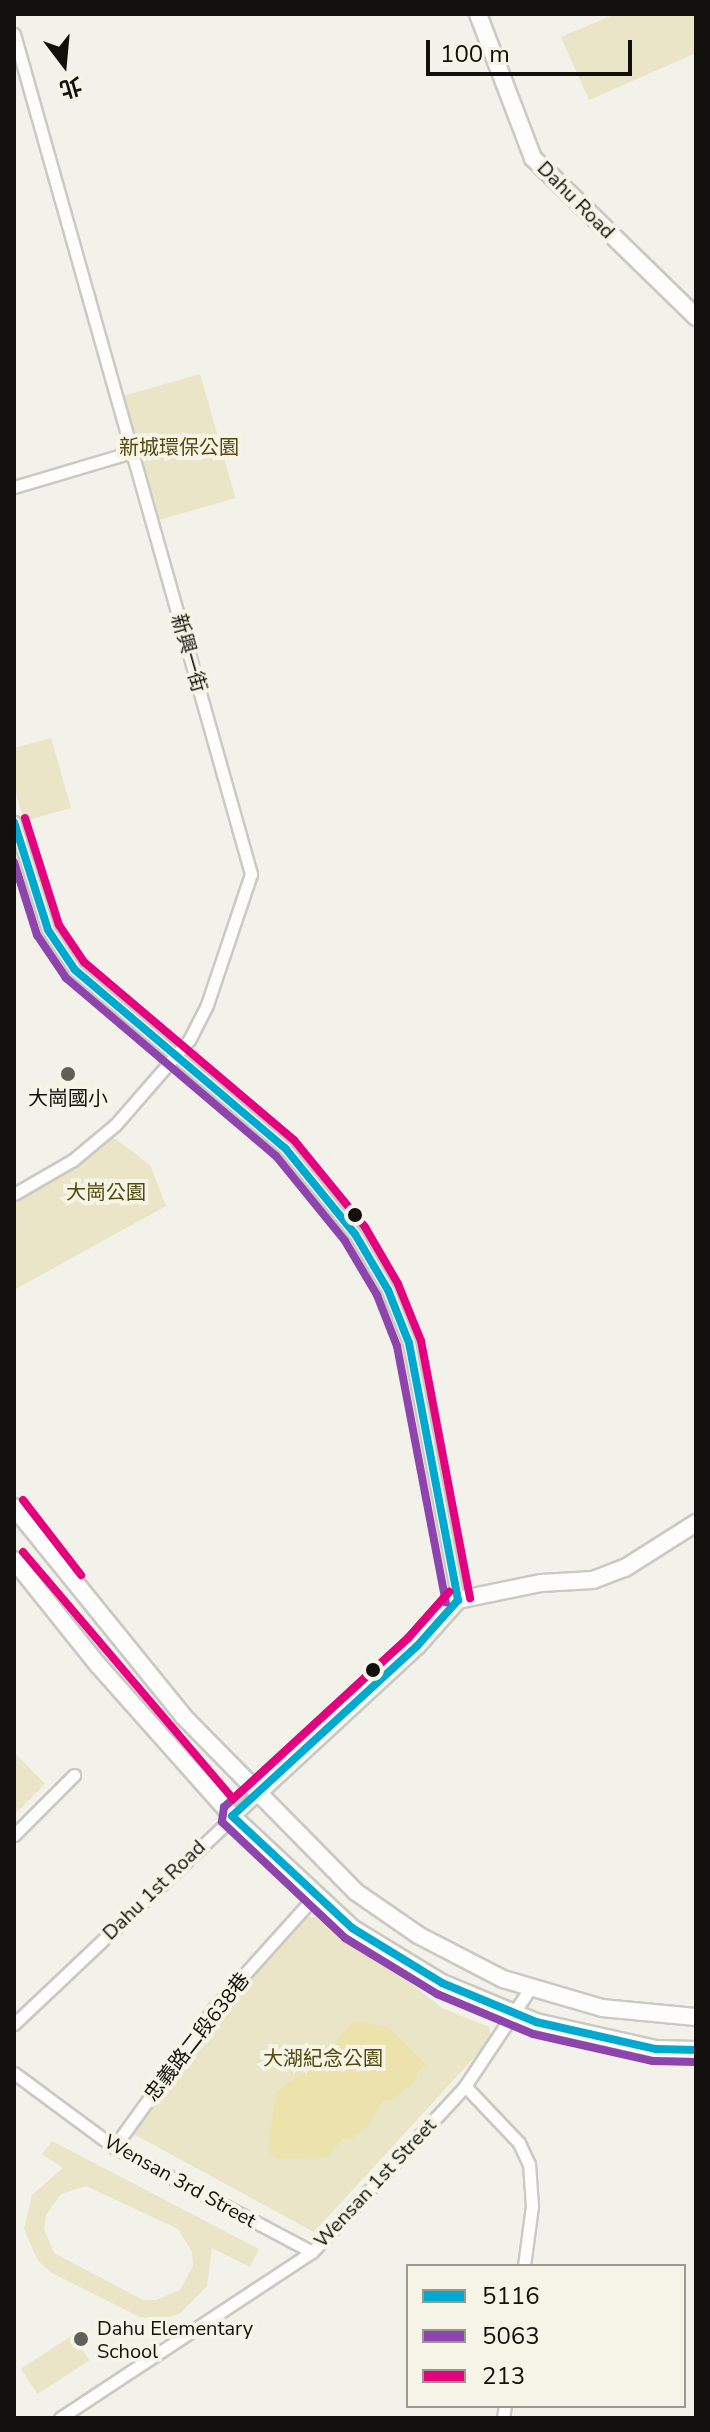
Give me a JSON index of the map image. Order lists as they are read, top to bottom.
{
  "streets": {
    "street": [
      "Dahu Road",
      "新興一街",
      "Dahu 1st Road",
      "忠義路二段638巷",
      "Wensan 3rd Street",
      "Wensan 1st Street"
    ]
  },
  "crossings": [
    ["忠義路二段638巷", "Wensan 3rd Street"],
    ["Wensan 3rd Street", "Wensan 1st Street"]
  ],
  "parks": ["新城環保公園", "大崗公園", "大湖紀念公園"],
  "places": ["大崗國小", "Dahu Elementary School"],
  "lines": ["transit line 213", "transit line 5116", "transit line 5063"],
  "legend": ["5116", "5063", "213"],
  "scale_bar": "100 m",
  "north": "bottom"
}
